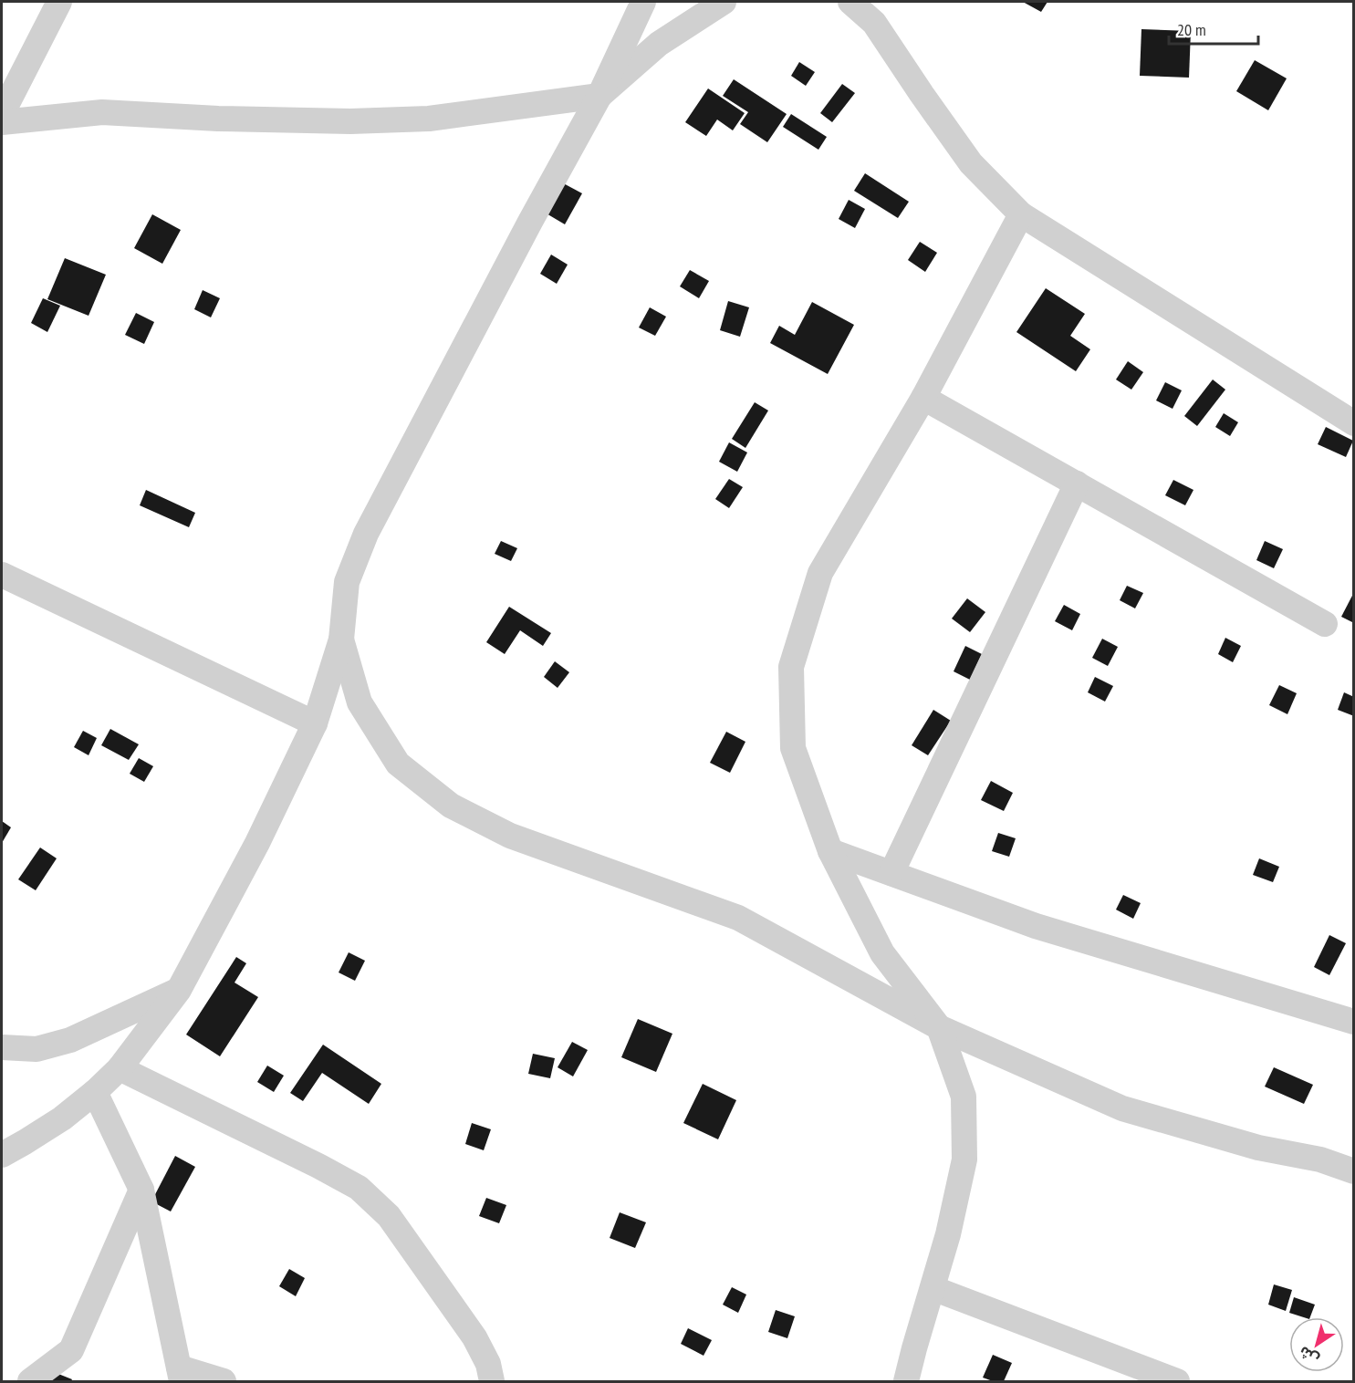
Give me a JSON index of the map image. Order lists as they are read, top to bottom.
{
  "scale_bar": "20 m",
  "north": "bottom left"
}
